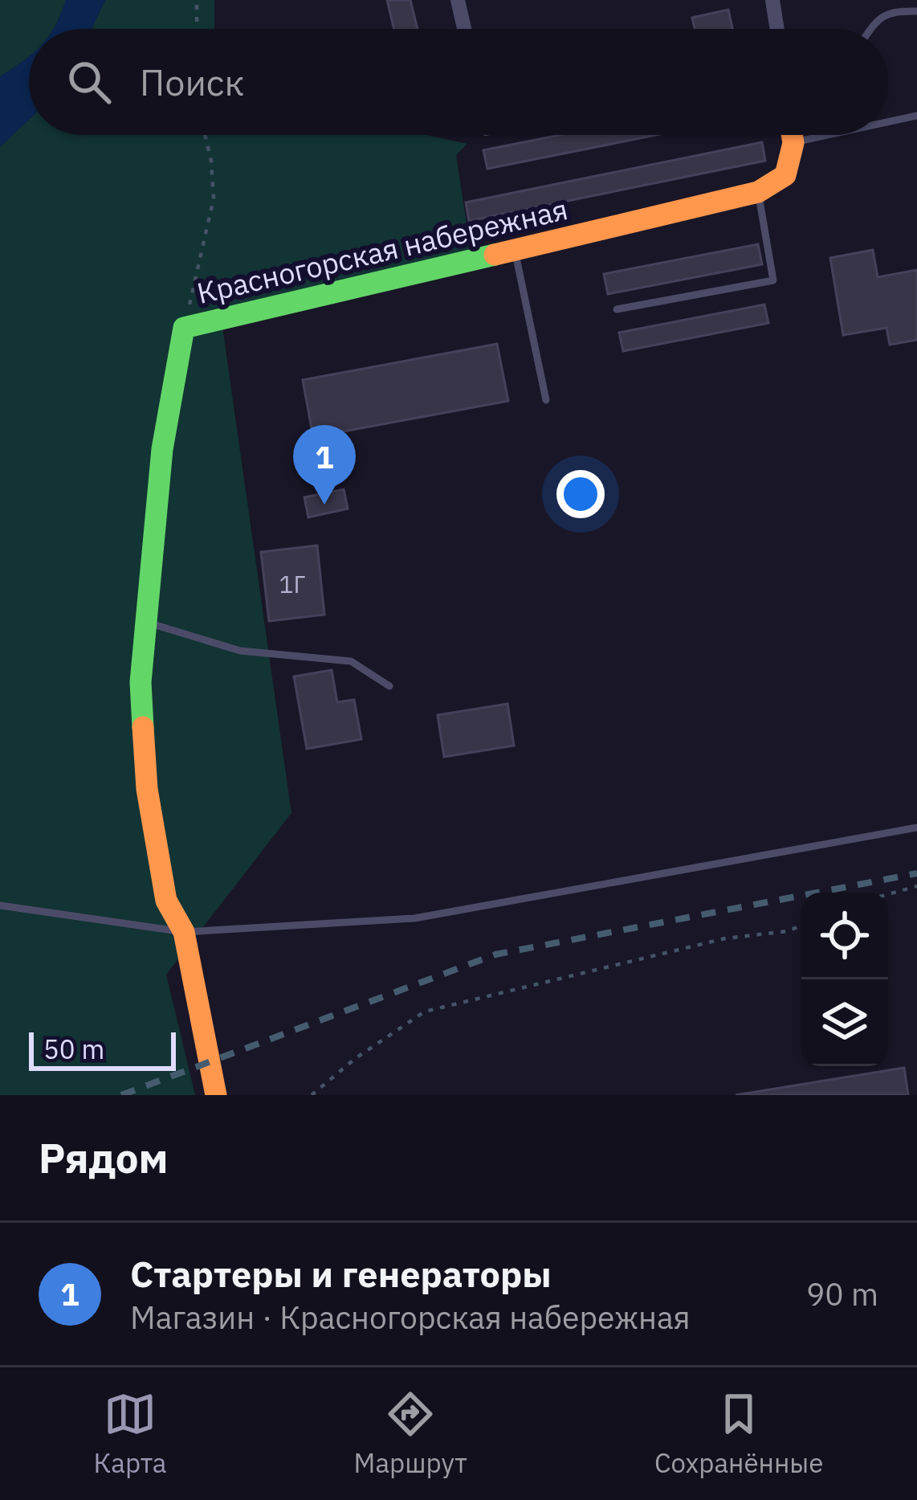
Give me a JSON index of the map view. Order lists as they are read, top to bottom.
{
  "streets": {
    "street": ["Краcногорская набережная"]
  },
  "house_numbers": ["1Г"],
  "scale_bar": "50 m",
  "page": {
    "search": "Поиск",
    "pins": "1",
    "scale": "50 m",
    "heading": "Рядом",
    "list": [
      {
        "mark": "1",
        "name": "Стартеры и генераторы",
        "note": "Магазин · Краcногорская набережная",
        "value": "90 m"
      }
    ],
    "nav": ["Карта", "Маршрут", "Сохранённые"]
  }
}
